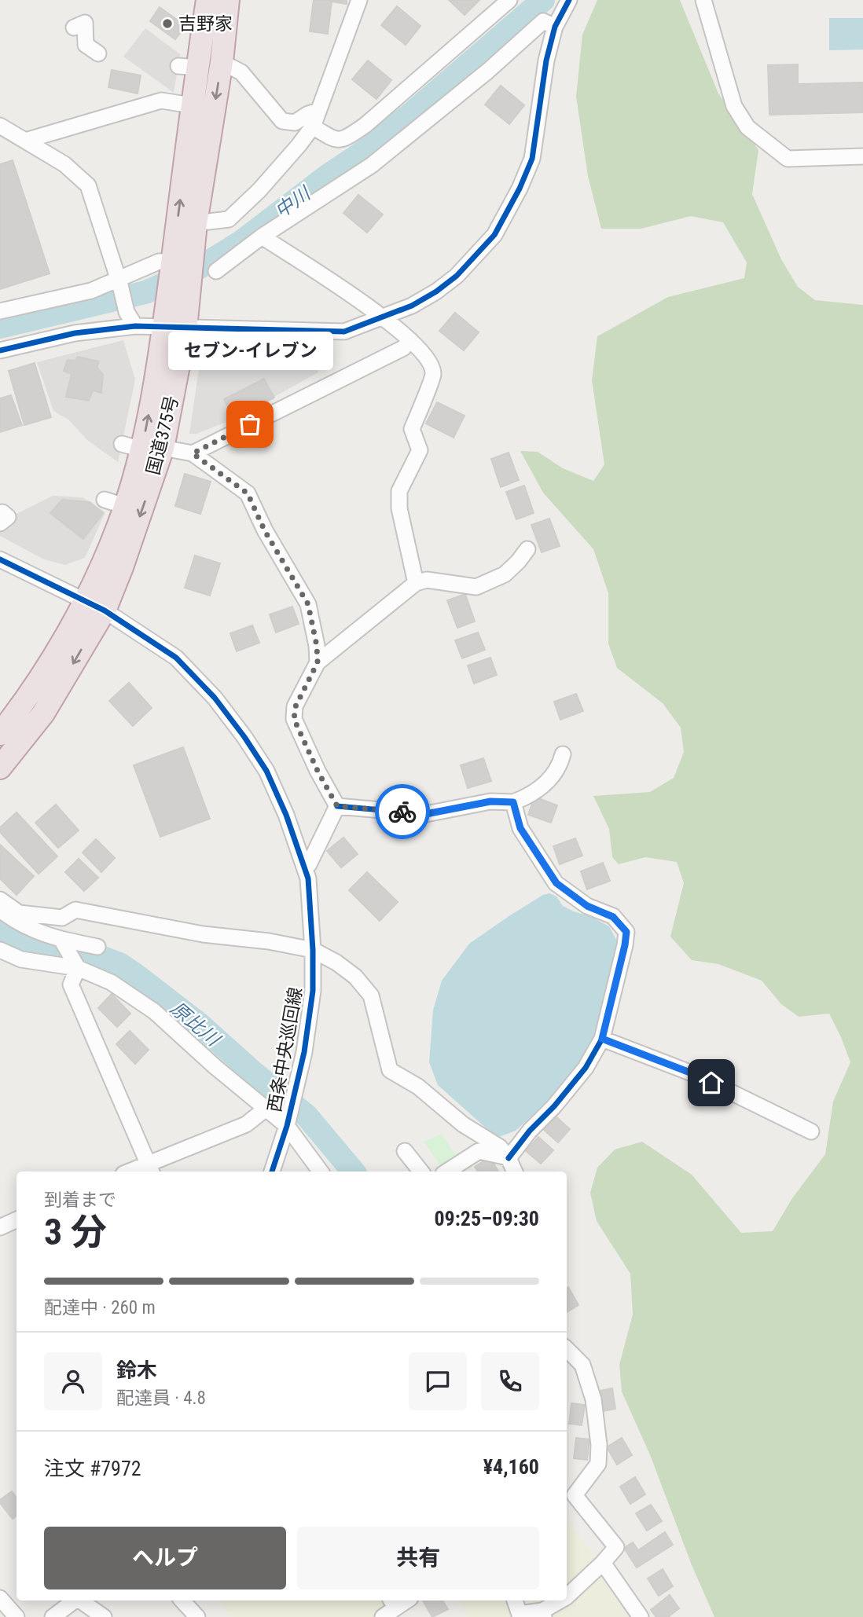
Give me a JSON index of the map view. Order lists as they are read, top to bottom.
{
  "streets": {
    "highway": ["国道375号"],
    "street": ["西条中央巡回線"]
  },
  "crossings": [
    ["国道375号", "西条中央巡回線"]
  ],
  "water": ["中川", "原比川"],
  "places": ["吉野家", "セブン-イレブン"],
  "page": {
    "bubble": "セブン-イレブン",
    "heading": ["3 分", "到着まで", "09:25–09:30"],
    "panel": [
      "鈴木",
      "配達員 · 4.8",
      "注文 #7972",
      "¥4,160"
    ],
    "bar": "配達中 · 260 m",
    "buttons": ["ヘルプ", "共有"]
  }
}
